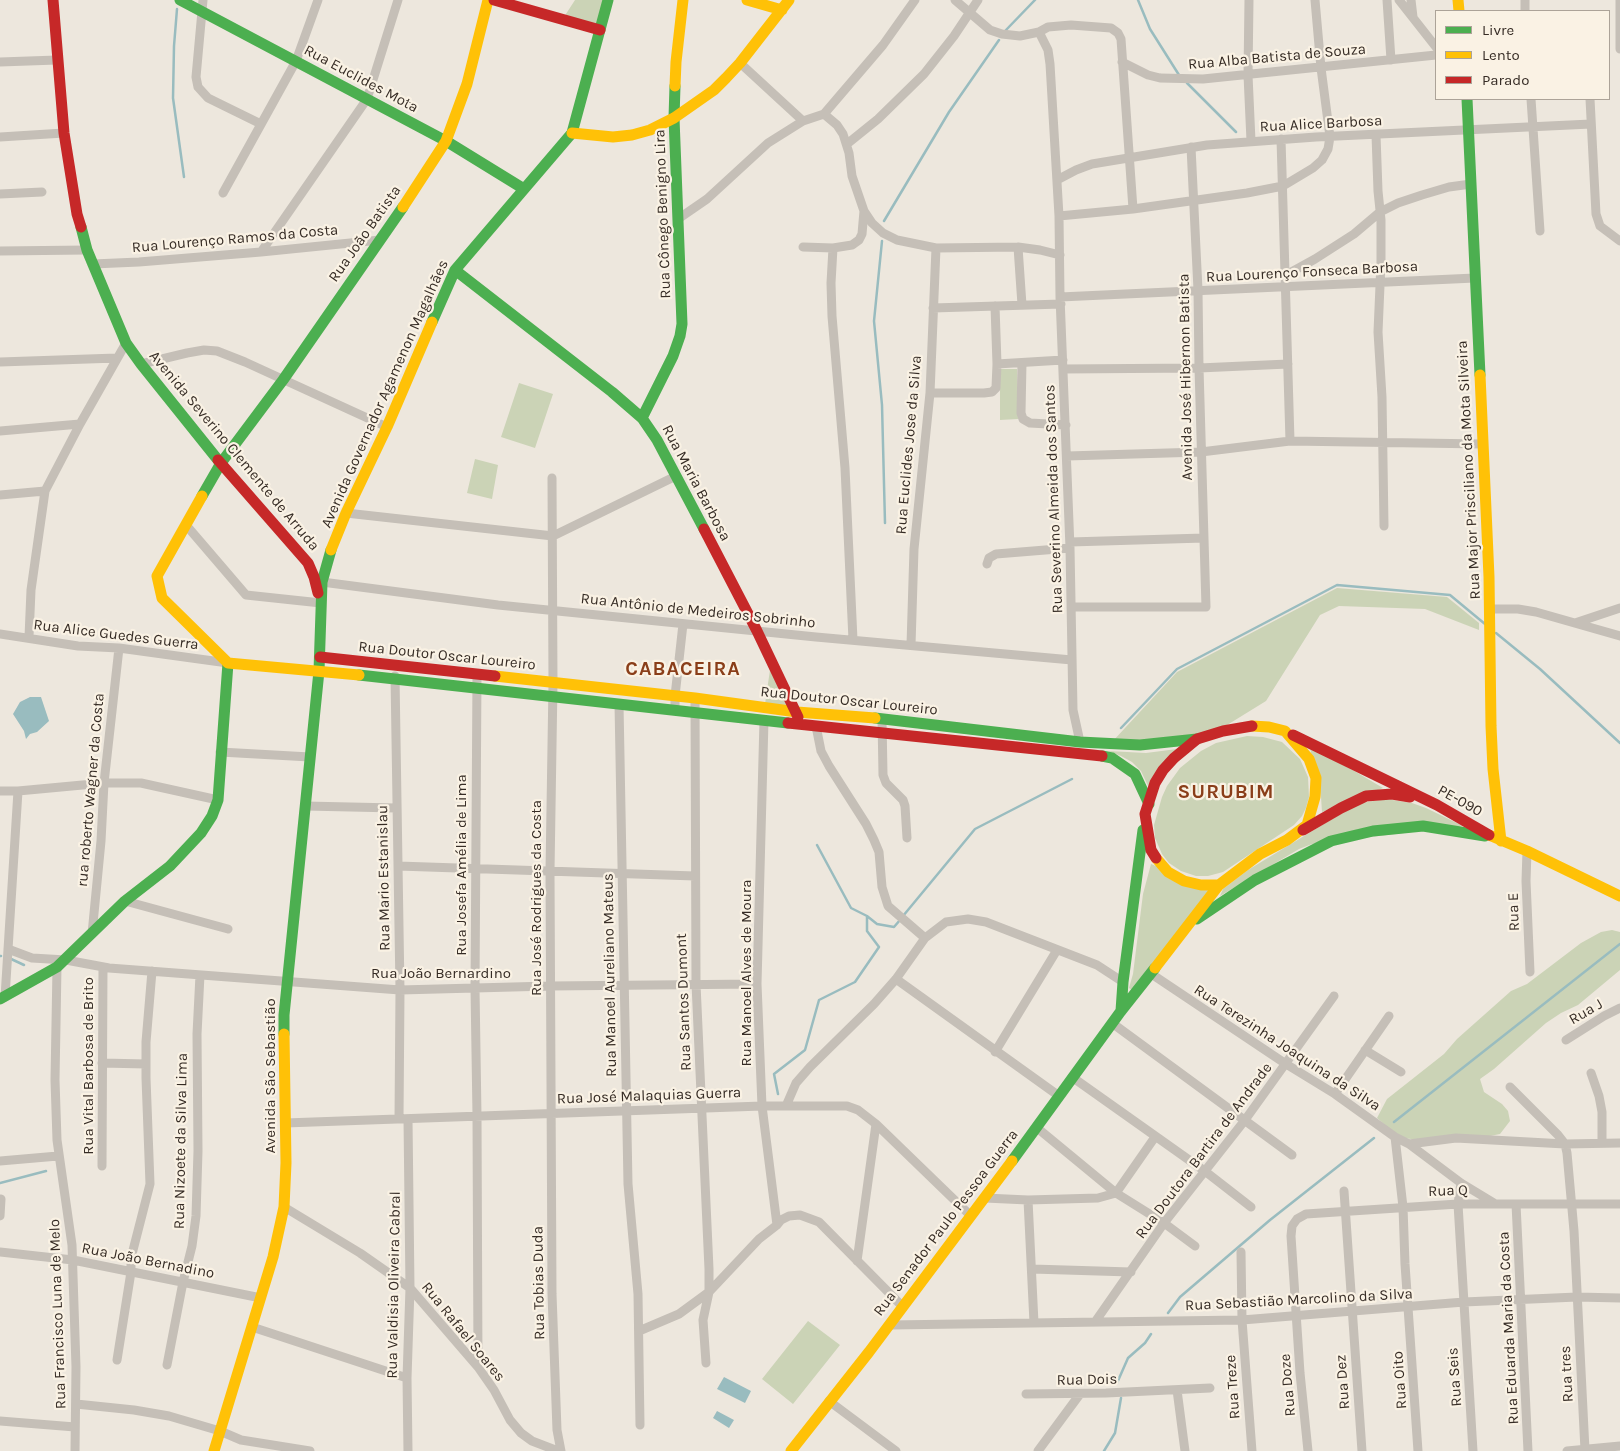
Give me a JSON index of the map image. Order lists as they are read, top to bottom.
{
  "streets": {
    "main road": [
      "Rua Euclides Mota",
      "Rua Cônego Benigno Lira",
      "Rua João Batista",
      "Avenida Governador Agamenon Magalhães",
      "Avenida Severino Clemente de Arruda",
      "Rua Major Prisciliano da Mota Silveira",
      "Rua Maria Barbosa",
      "Rua Doutor Oscar Loureiro",
      "PE-090",
      "Avenida São Sebastião",
      "Rua Senador Paulo Pessoa Guerra"
    ],
    "street": [
      "Rua Alba Batista de Souza",
      "Rua Alice Barbosa",
      "Rua Lourenço Ramos da Costa",
      "Rua Lourenço Fonseca Barbosa",
      "Avenida José Hibernon Batista",
      "Rua Euclides Jose da Silva",
      "Rua Severino Almeida dos Santos",
      "Rua Antônio de Medeiros Sobrinho",
      "Rua Alice Guedes Guerra",
      "rua roberto Wagner da Costa",
      "Rua Josefa Amélia de Lima",
      "Rua Mario Estanislau",
      "Rua José Rodrigues da Costa",
      "Rua E",
      "Rua Manoel Alves de Moura",
      "Rua João Bernardino",
      "Rua Manoel Aureliano Mateus",
      "Rua Santos Dumont",
      "Rua J",
      "Rua Terezinha Joaquina da Silva",
      "Rua Vital Barbosa de Brito",
      "Rua José Malaquias Guerra",
      "Rua Nizoete da Silva Lima",
      "Rua Doutora Bartira de Andrade",
      "Rua Q",
      "Rua João Bernadino",
      "Rua Tobias Duda",
      "Rua Valdisia Oliveira Cabral",
      "Rua Sebastião Marcolino da Silva",
      "Rua Francisco Luna de Melo",
      "Rua Eduarda Maria da Costa",
      "Rua Rafael Soares",
      "Rua tres",
      "Rua Seis",
      "Rua Dois",
      "Rua Oito",
      "Rua Dez",
      "Rua Doze",
      "Rua Treze"
    ]
  },
  "crossings": [
    ["Rua Euclides Mota", "Rua João Batista"],
    ["Rua Euclides Mota", "Avenida Governador Agamenon Magalhães"],
    ["Rua Alice Barbosa", "Avenida José Hibernon Batista"],
    ["Rua Alice Barbosa", "Rua Major Prisciliano da Mota Silveira"],
    ["Rua Alice Barbosa", "Rua Severino Almeida dos Santos"],
    ["Rua Cônego Benigno Lira", "Rua Maria Barbosa"],
    ["Rua João Batista", "Rua Lourenço Ramos da Costa"],
    ["Rua João Batista", "Avenida Severino Clemente de Arruda"],
    ["Rua João Batista", "Rua Alice Guedes Guerra"],
    ["Rua João Batista", "Rua Doutor Oscar Loureiro"],
    ["Rua Lourenço Ramos da Costa", "Avenida Severino Clemente de Arruda"],
    ["Rua Lourenço Fonseca Barbosa", "Avenida José Hibernon Batista"],
    ["Rua Lourenço Fonseca Barbosa", "Rua Euclides Jose da Silva"],
    ["Rua Lourenço Fonseca Barbosa", "Rua Major Prisciliano da Mota Silveira"],
    ["Rua Lourenço Fonseca Barbosa", "Rua Severino Almeida dos Santos"],
    ["Avenida José Hibernon Batista", "Rua Severino Almeida dos Santos"],
    ["Avenida Governador Agamenon Magalhães", "Avenida Severino Clemente de Arruda"],
    ["Avenida Governador Agamenon Magalhães", "Rua Maria Barbosa"],
    ["Avenida Governador Agamenon Magalhães", "Rua Antônio de Medeiros Sobrinho"],
    ["Avenida Governador Agamenon Magalhães", "Avenida São Sebastião"],
    ["Rua Euclides Jose da Silva", "Rua Antônio de Medeiros Sobrinho"],
    ["Avenida Severino Clemente de Arruda", "Avenida São Sebastião"],
    ["Rua Major Prisciliano da Mota Silveira", "PE-090"],
    ["Rua Maria Barbosa", "Rua Antônio de Medeiros Sobrinho"],
    ["Rua Maria Barbosa", "Rua Doutor Oscar Loureiro"],
    ["Rua Severino Almeida dos Santos", "Rua Antônio de Medeiros Sobrinho"],
    ["Rua Severino Almeida dos Santos", "Rua Doutor Oscar Loureiro"],
    ["Rua Antônio de Medeiros Sobrinho", "Rua José Rodrigues da Costa"],
    ["Rua Alice Guedes Guerra", "Rua Doutor Oscar Loureiro"],
    ["Rua Alice Guedes Guerra", "rua roberto Wagner da Costa"],
    ["Rua Doutor Oscar Loureiro", "PE-090"],
    ["Rua Doutor Oscar Loureiro", "Rua Josefa Amélia de Lima"],
    ["Rua Doutor Oscar Loureiro", "Rua Mario Estanislau"],
    ["Rua Doutor Oscar Loureiro", "Rua José Rodrigues da Costa"],
    ["Rua Doutor Oscar Loureiro", "Rua Manoel Alves de Moura"],
    ["Rua Doutor Oscar Loureiro", "Rua Manoel Aureliano Mateus"],
    ["Rua Doutor Oscar Loureiro", "Rua Santos Dumont"],
    ["Rua Doutor Oscar Loureiro", "Avenida São Sebastião"],
    ["PE-090", "Rua E"],
    ["PE-090", "Rua Terezinha Joaquina da Silva"],
    ["PE-090", "Rua Senador Paulo Pessoa Guerra"],
    ["Rua Josefa Amélia de Lima", "Rua João Bernardino"],
    ["Rua Josefa Amélia de Lima", "Rua José Malaquias Guerra"],
    ["Rua Josefa Amélia de Lima", "Rua Rafael Soares"],
    ["Rua Mario Estanislau", "Rua João Bernardino"],
    ["Rua Mario Estanislau", "Rua José Malaquias Guerra"],
    ["Rua Mario Estanislau", "Rua Valdisia Oliveira Cabral"],
    ["Rua José Rodrigues da Costa", "Rua João Bernardino"],
    ["Rua José Rodrigues da Costa", "Rua José Malaquias Guerra"],
    ["Rua José Rodrigues da Costa", "Rua Tobias Duda"],
    ["Rua Manoel Alves de Moura", "Rua João Bernardino"],
    ["Rua Manoel Alves de Moura", "Rua José Malaquias Guerra"],
    ["Rua João Bernardino", "Rua Manoel Aureliano Mateus"],
    ["Rua João Bernardino", "Rua Santos Dumont"],
    ["Rua João Bernardino", "Rua Vital Barbosa de Brito"],
    ["Rua João Bernardino", "Avenida São Sebastião"],
    ["Rua João Bernardino", "Rua Nizoete da Silva Lima"],
    ["Rua João Bernardino", "Rua Francisco Luna de Melo"],
    ["Rua Manoel Aureliano Mateus", "Rua José Malaquias Guerra"],
    ["Rua Santos Dumont", "Rua José Malaquias Guerra"],
    ["Rua Terezinha Joaquina da Silva", "Rua Doutora Bartira de Andrade"],
    ["Rua Terezinha Joaquina da Silva", "Rua Q"],
    ["Rua Terezinha Joaquina da Silva", "Rua Seis"],
    ["Rua Terezinha Joaquina da Silva", "Rua Oito"],
    ["Avenida São Sebastião", "Rua José Malaquias Guerra"],
    ["Avenida São Sebastião", "Rua João Bernadino"],
    ["Avenida São Sebastião", "Rua Rafael Soares"],
    ["Rua José Malaquias Guerra", "Rua Senador Paulo Pessoa Guerra"],
    ["Rua José Malaquias Guerra", "Rua Tobias Duda"],
    ["Rua José Malaquias Guerra", "Rua Valdisia Oliveira Cabral"],
    ["Rua Nizoete da Silva Lima", "Rua João Bernadino"],
    ["Rua Doutora Bartira de Andrade", "Rua Sebastião Marcolino da Silva"],
    ["Rua Q", "Rua Eduarda Maria da Costa"],
    ["Rua Q", "Rua tres"],
    ["Rua Q", "Rua Seis"],
    ["Rua Q", "Rua Oito"],
    ["Rua Q", "Rua Dez"],
    ["Rua Q", "Rua Doze"],
    ["Rua Senador Paulo Pessoa Guerra", "Rua Sebastião Marcolino da Silva"],
    ["Rua João Bernadino", "Rua Francisco Luna de Melo"],
    ["Rua Tobias Duda", "Rua Rafael Soares"],
    ["Rua Valdisia Oliveira Cabral", "Rua Rafael Soares"],
    ["Rua Sebastião Marcolino da Silva", "Rua Eduarda Maria da Costa"],
    ["Rua Sebastião Marcolino da Silva", "Rua tres"],
    ["Rua Sebastião Marcolino da Silva", "Rua Seis"],
    ["Rua Sebastião Marcolino da Silva", "Rua Oito"],
    ["Rua Sebastião Marcolino da Silva", "Rua Dez"],
    ["Rua Sebastião Marcolino da Silva", "Rua Doze"],
    ["Rua Sebastião Marcolino da Silva", "Rua Treze"]
  ],
  "districts": ["CABACEIRA", "SURUBIM"],
  "legend": ["Livre", "Lento", "Parado"]
}
